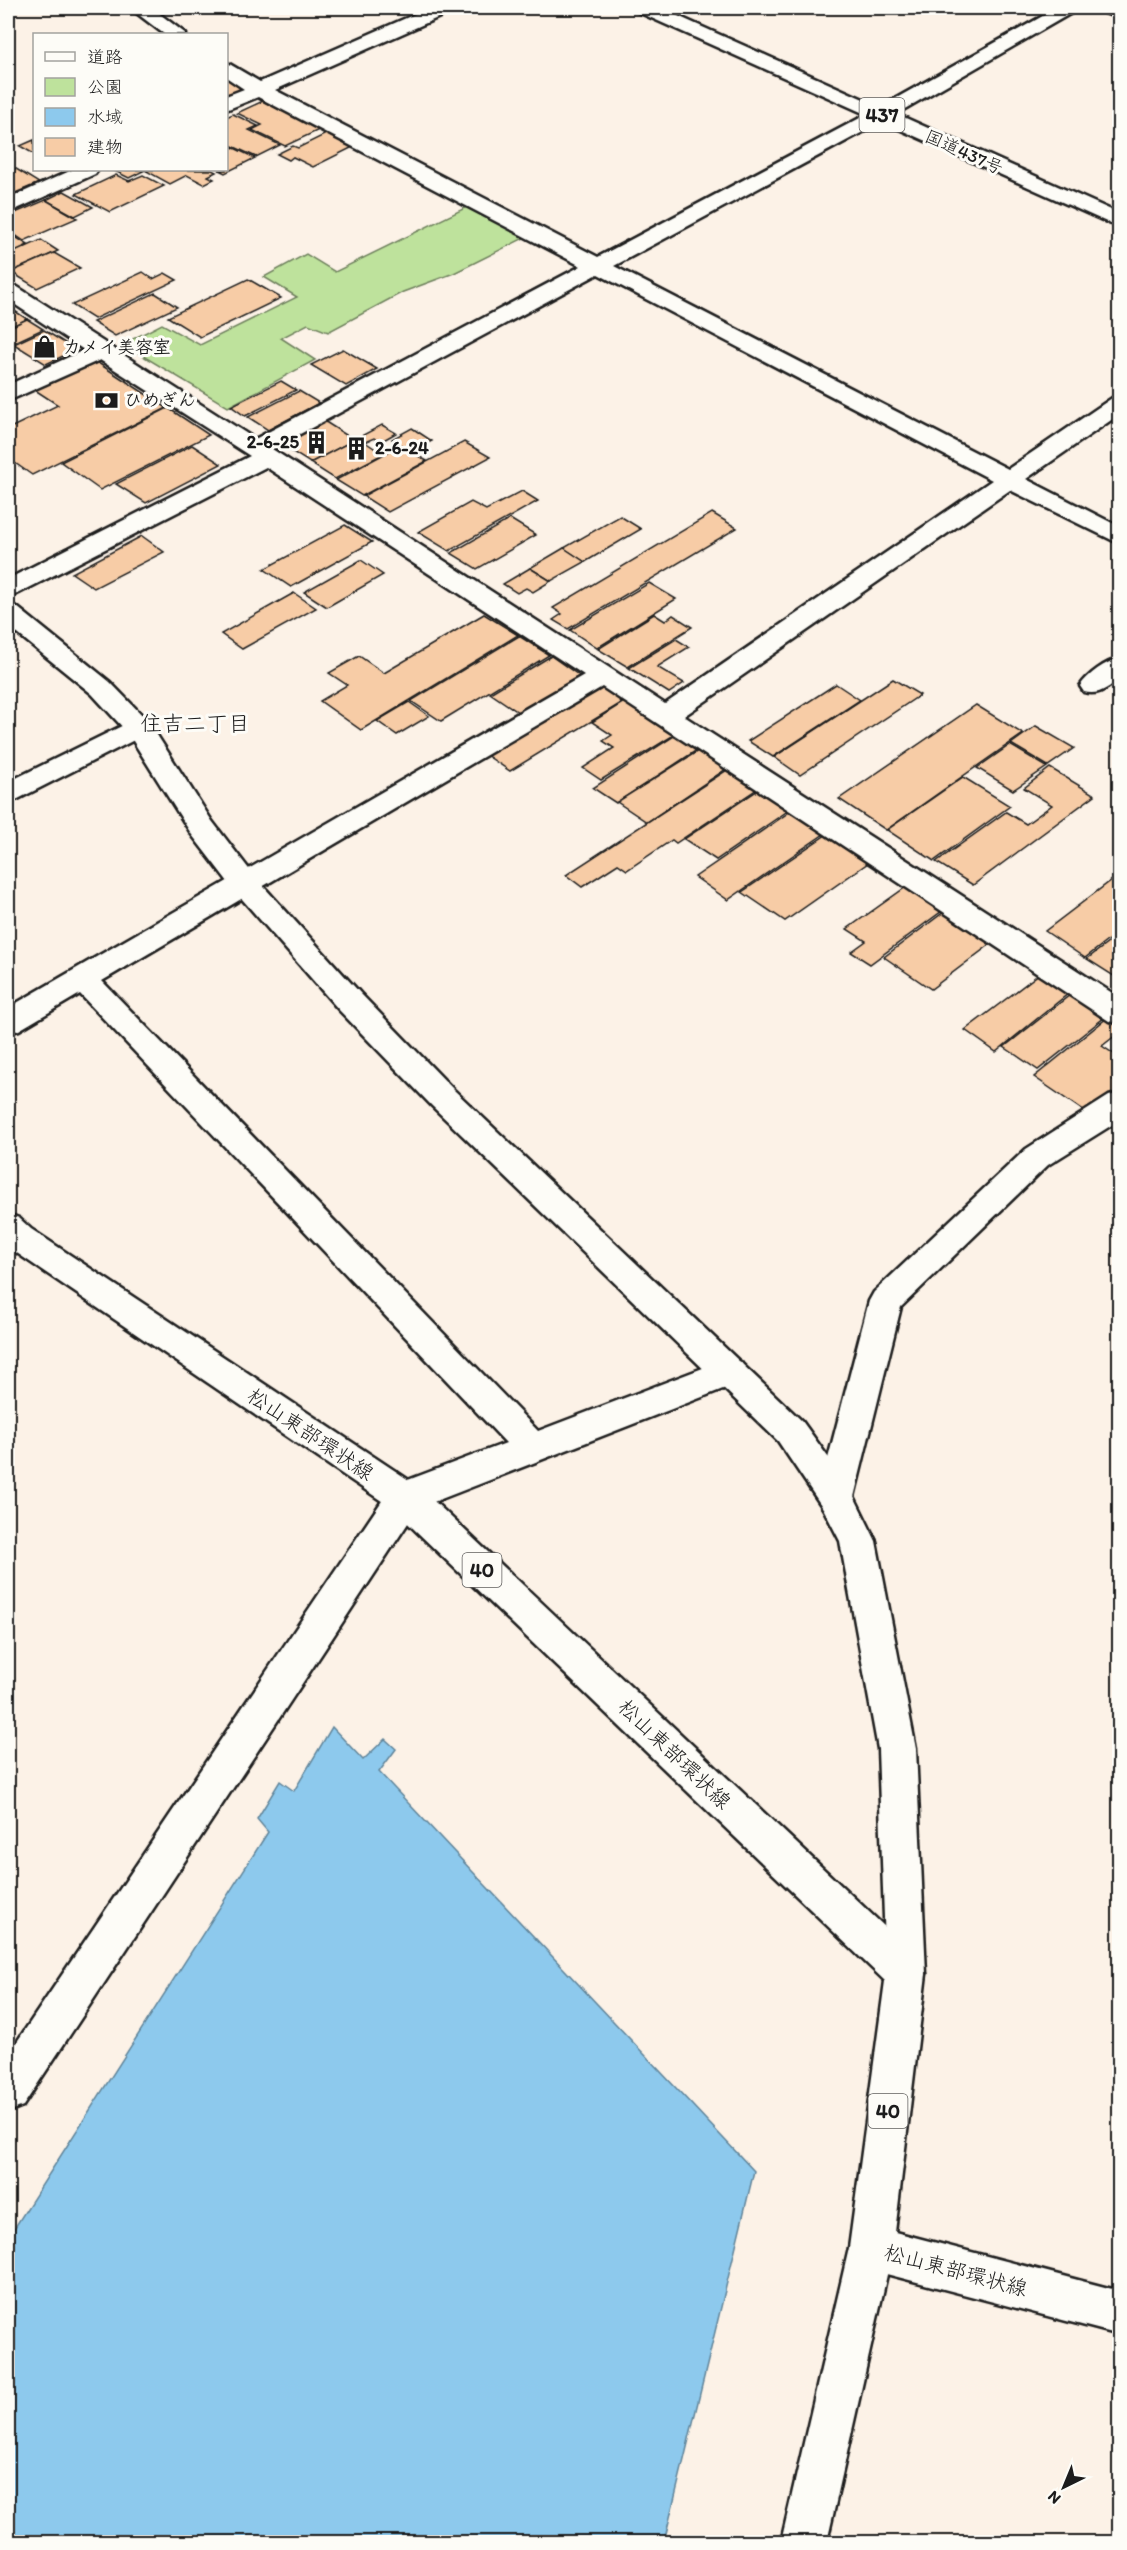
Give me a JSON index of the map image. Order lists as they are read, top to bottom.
{
  "streets": {
    "main road": [
      "437",
      "国道437号",
      "松山東部環状線",
      "40"
    ]
  },
  "districts": ["住吉二丁目"],
  "places": {
    "shop": ["カメイ美容室"],
    "bank": ["ひめぎん"],
    "building": ["2-6-25", "2-6-24"]
  },
  "legend": [
    "道路",
    "公園",
    "水域",
    "建物"
  ],
  "north": "bottom left"
}
